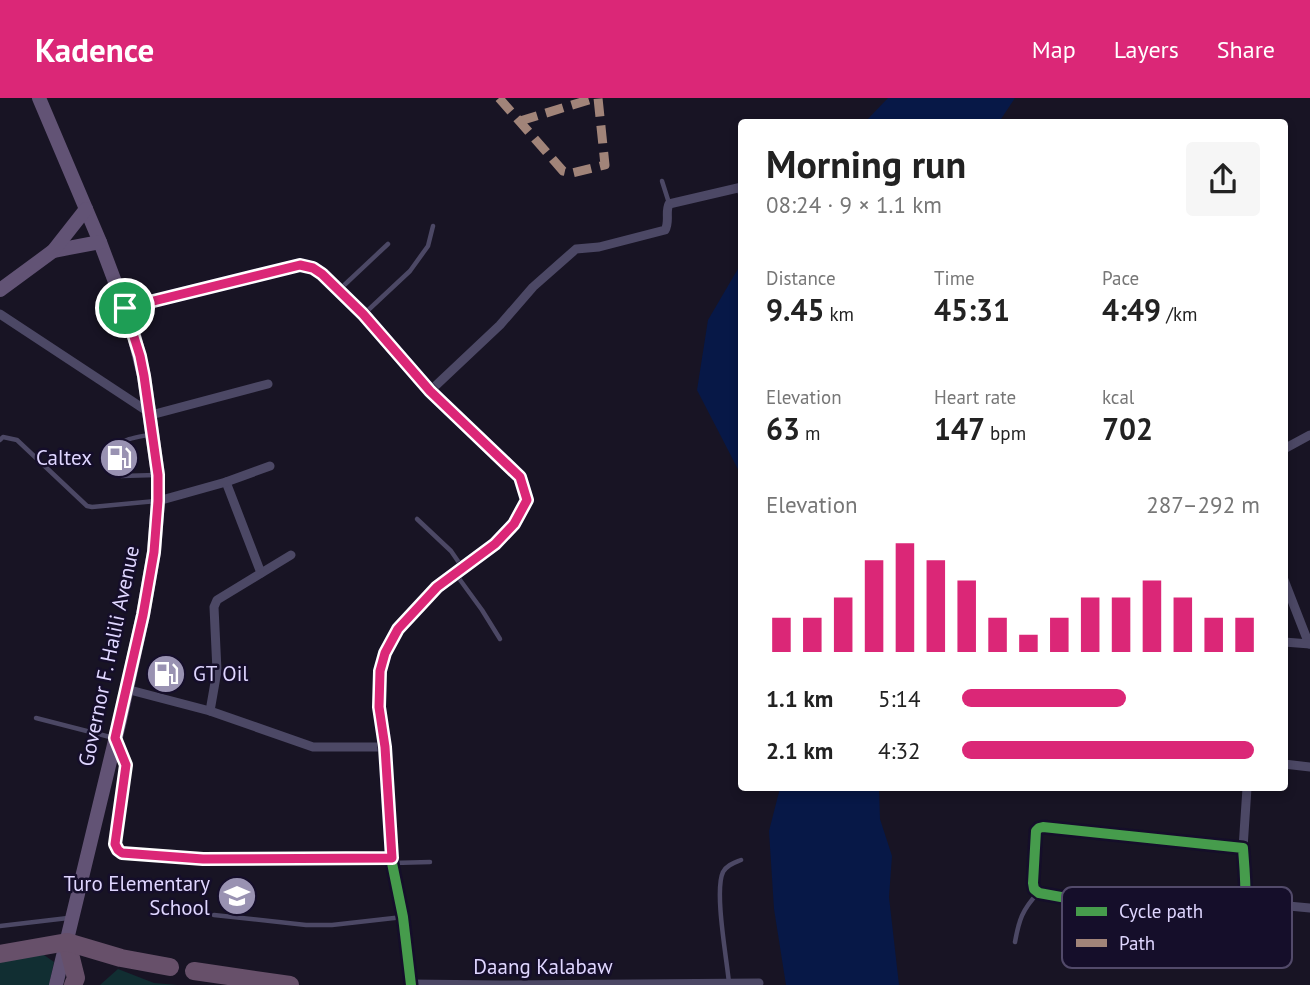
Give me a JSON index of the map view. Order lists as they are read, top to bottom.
{
  "streets": {
    "main road": ["Governor F. Halili Avenue"],
    "street": ["Daang Kalabaw"]
  },
  "places": {
    "fuel station": ["Caltex", "GT Oil"],
    "school or university": ["Turo Elementary School"]
  },
  "legend": ["Cycle path", "Path"],
  "page": {
    "header": "Kadence",
    "nav": ["Map", "Layers", "Share"],
    "heading": ["Morning run", "08:24 · 9 × 1.1 km"],
    "stats": [
      ["Distance", "9.45 km"],
      ["Time", "45:31"],
      ["Pace", "4:49 /km"],
      ["Elevation", "63 m"],
      ["Heart rate", "147 bpm"],
      ["kcal", "702"]
    ],
    "chart": ["Elevation", "287–292 m"],
    "list": [
      {
        "name": "1.1 km",
        "note": "5:14"
      },
      {
        "name": "2.1 km",
        "note": "4:32"
      }
    ]
  }
}
